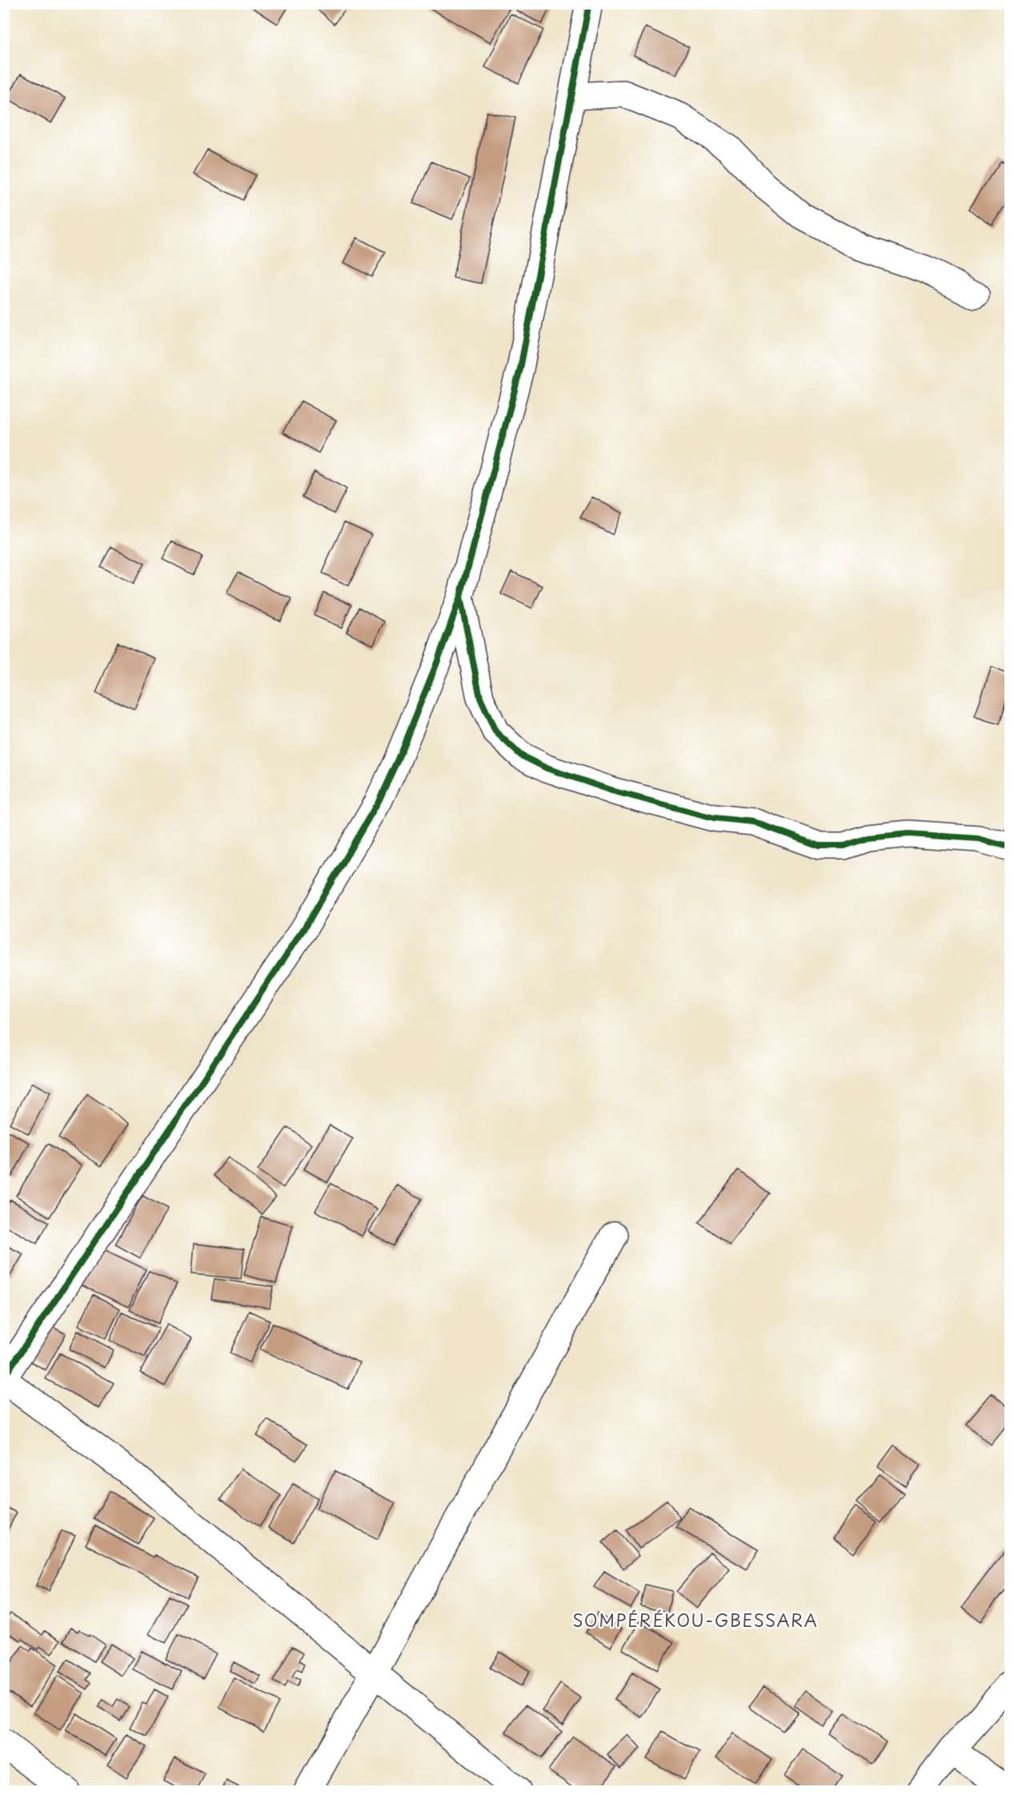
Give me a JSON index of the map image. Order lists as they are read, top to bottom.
{
  "districts": ["SOMPÉRÉKOU-GBESSARA"]
}
